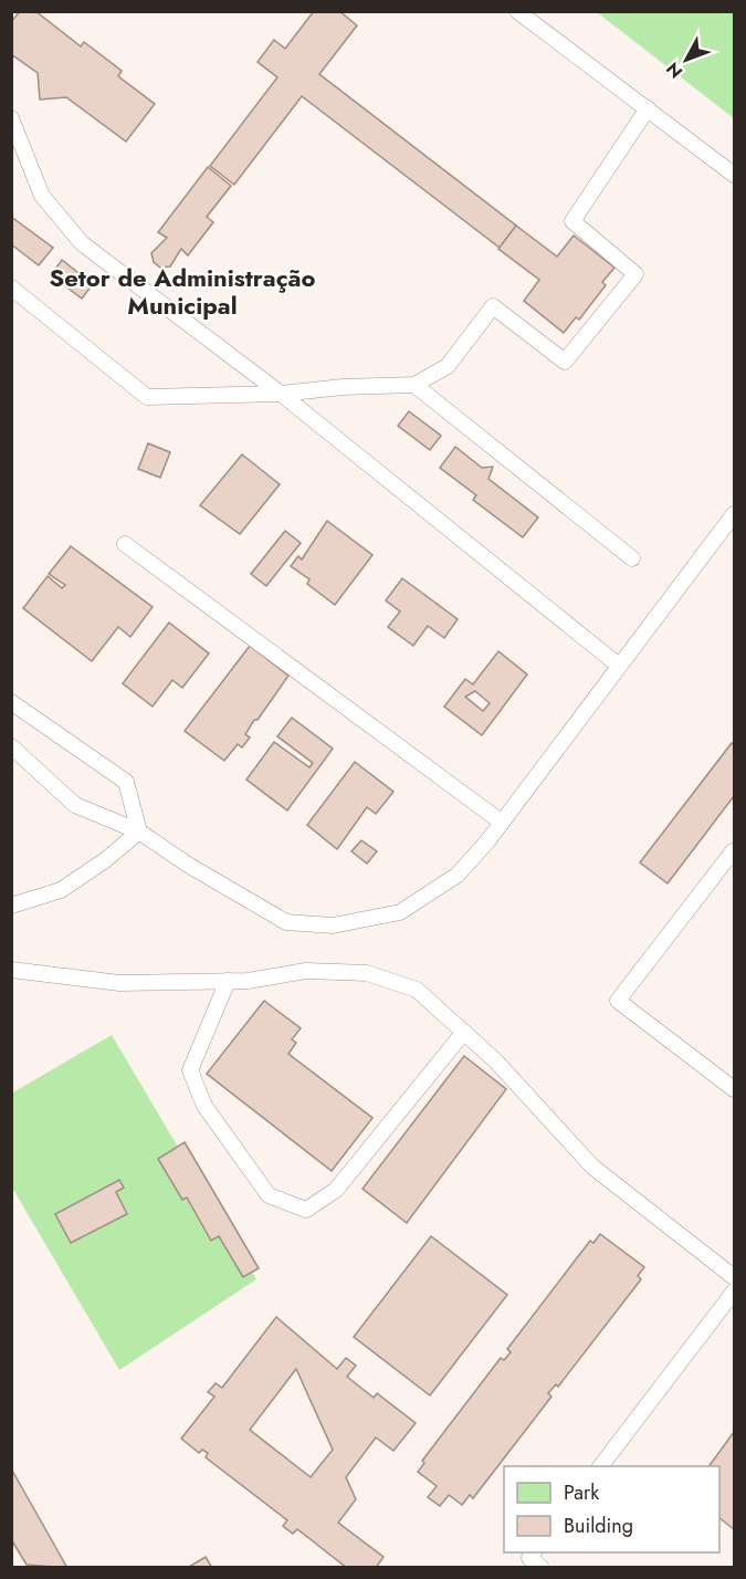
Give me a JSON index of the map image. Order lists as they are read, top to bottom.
{
  "districts": ["Setor de Administração Municipal"],
  "legend": ["Park", "Building"],
  "north": "bottom left"
}
